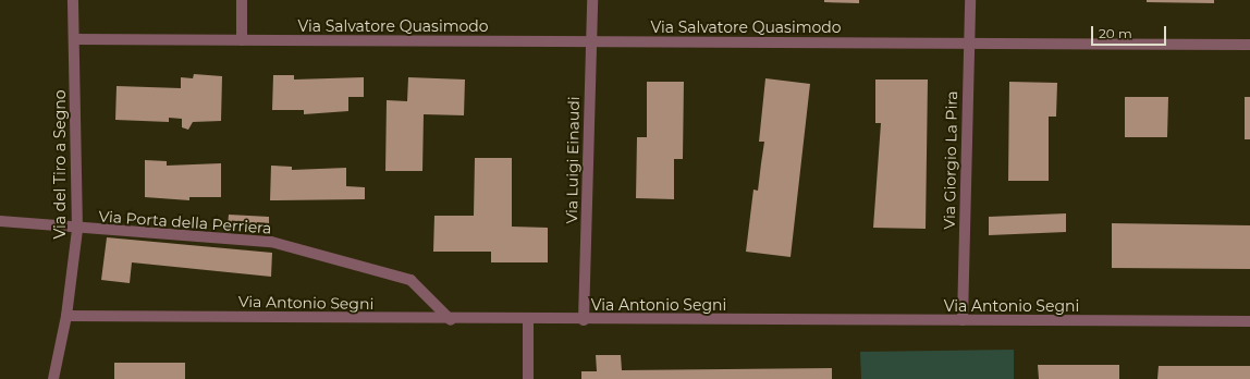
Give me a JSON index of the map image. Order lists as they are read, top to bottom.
{
  "streets": {
    "street": [
      "Via Salvatore Quasimodo",
      "Via Luigi Einaudi",
      "Via Giorgio La Pira",
      "Via del Tiro a Segno",
      "Via Porta della Perriera",
      "Via Antonio Segni"
    ]
  },
  "crossings": [
    ["Via Salvatore Quasimodo", "Via Luigi Einaudi"],
    ["Via Salvatore Quasimodo", "Via Giorgio La Pira"],
    ["Via Salvatore Quasimodo", "Via del Tiro a Segno"],
    ["Via Luigi Einaudi", "Via Antonio Segni"],
    ["Via Giorgio La Pira", "Via Antonio Segni"],
    ["Via del Tiro a Segno", "Via Porta della Perriera"],
    ["Via del Tiro a Segno", "Via Antonio Segni"],
    ["Via Porta della Perriera", "Via Antonio Segni"]
  ],
  "scale_bar": "20 m"
}
